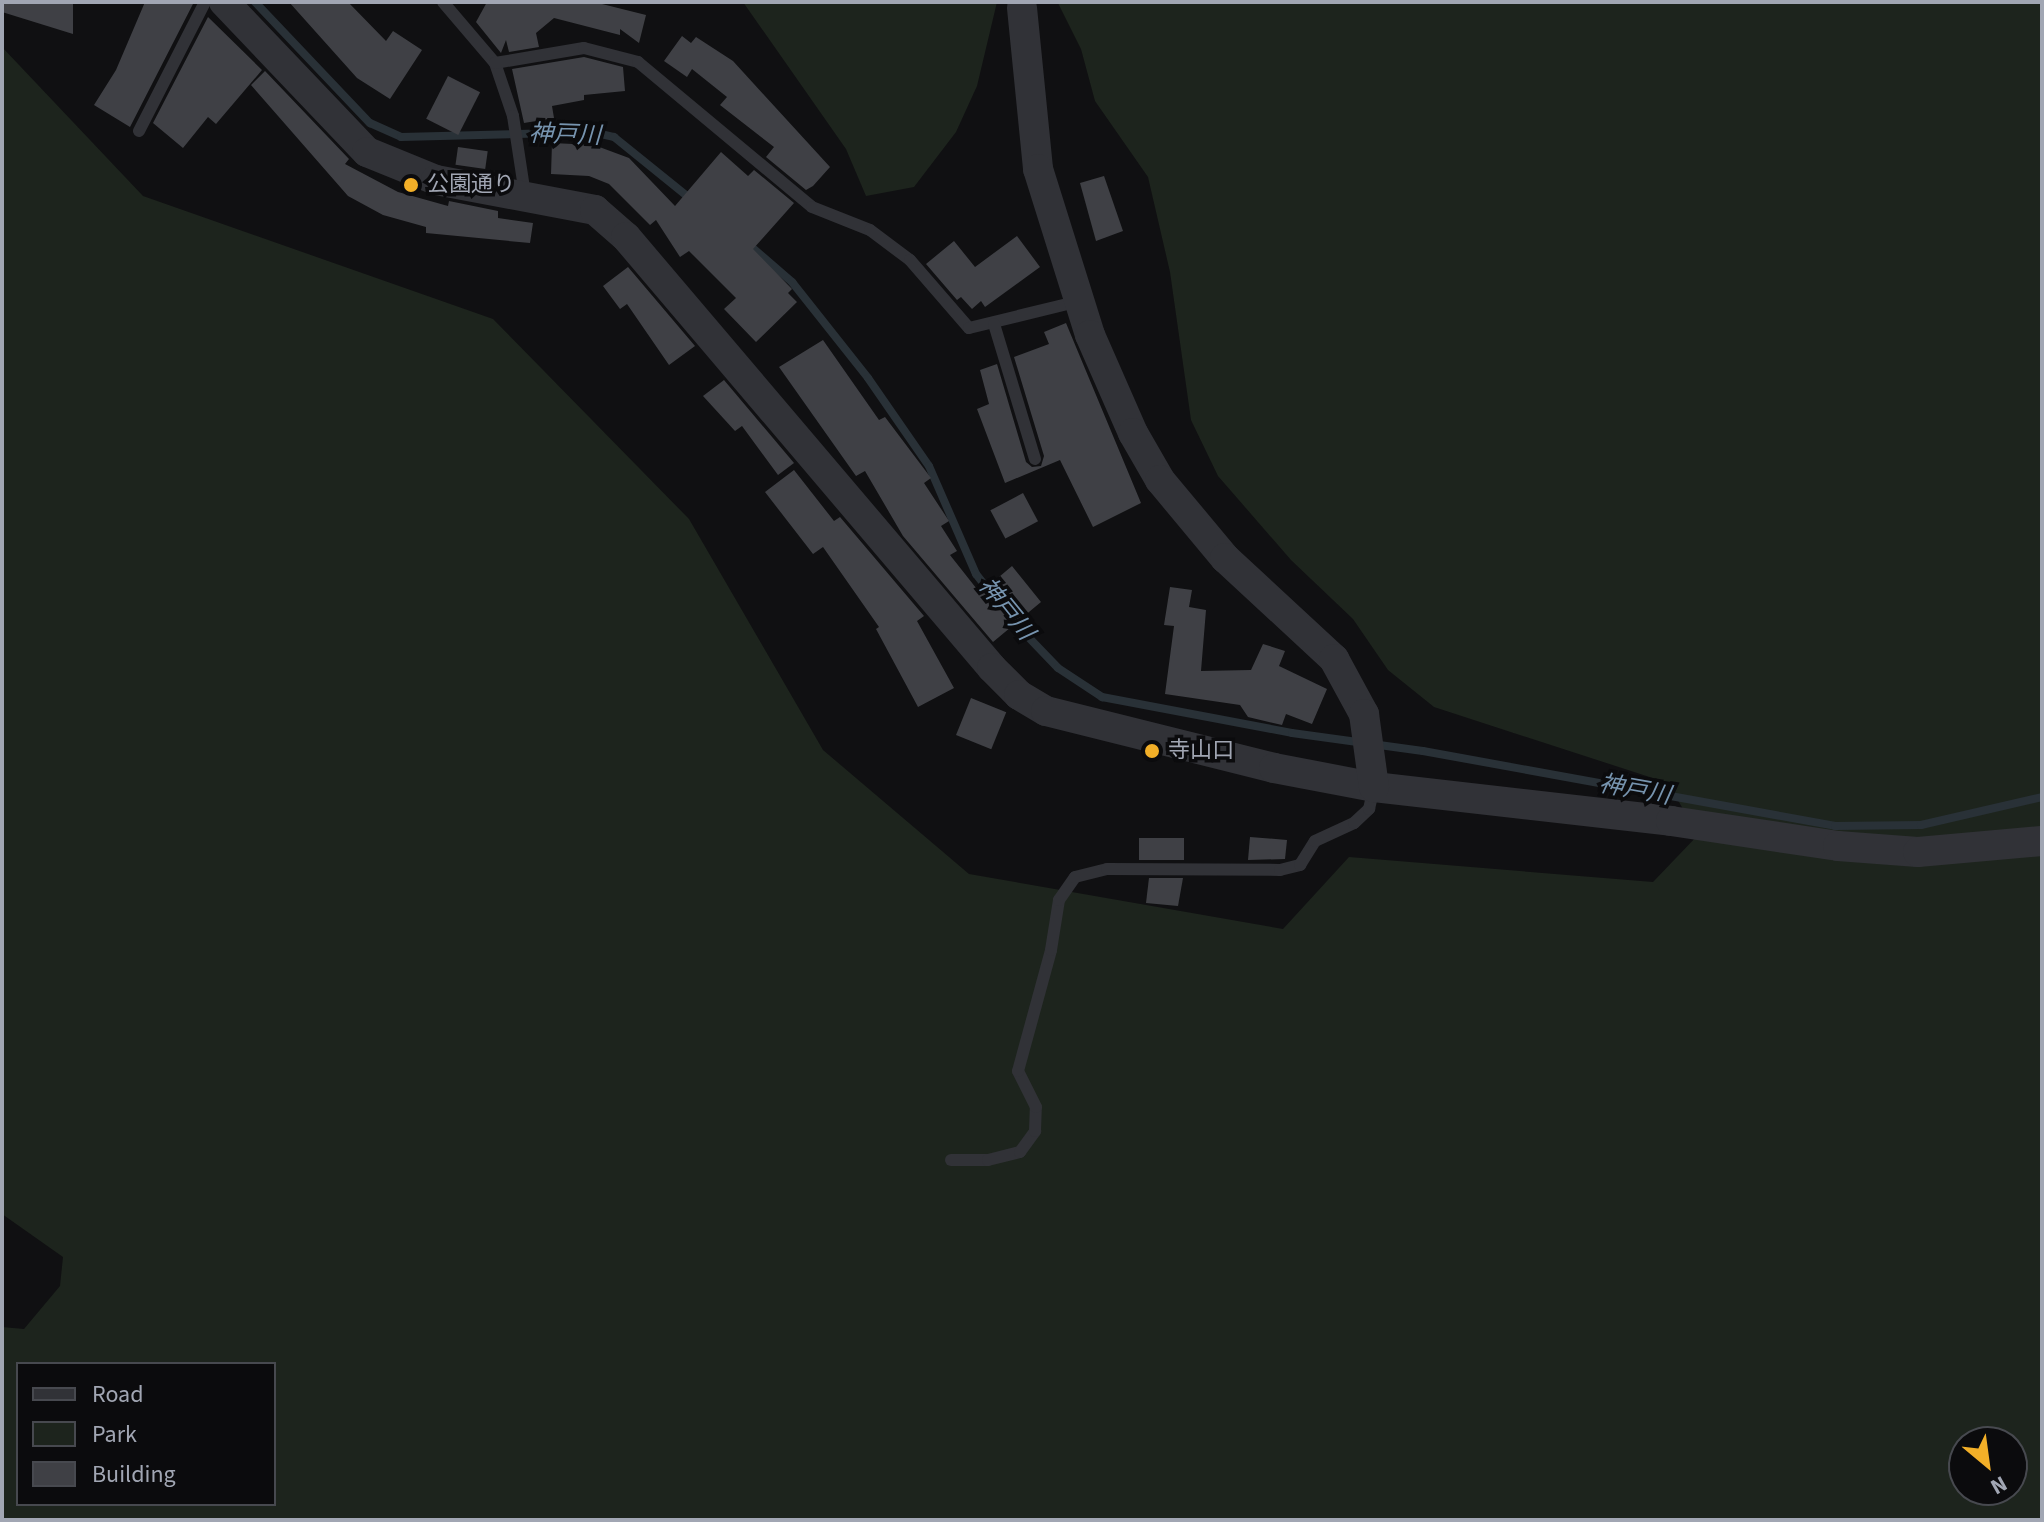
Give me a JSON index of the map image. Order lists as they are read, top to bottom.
{
  "water": ["神戸川"],
  "places": ["公園通り", "寺山口"],
  "legend": ["Road", "Park", "Building"],
  "north": "bottom right"
}
